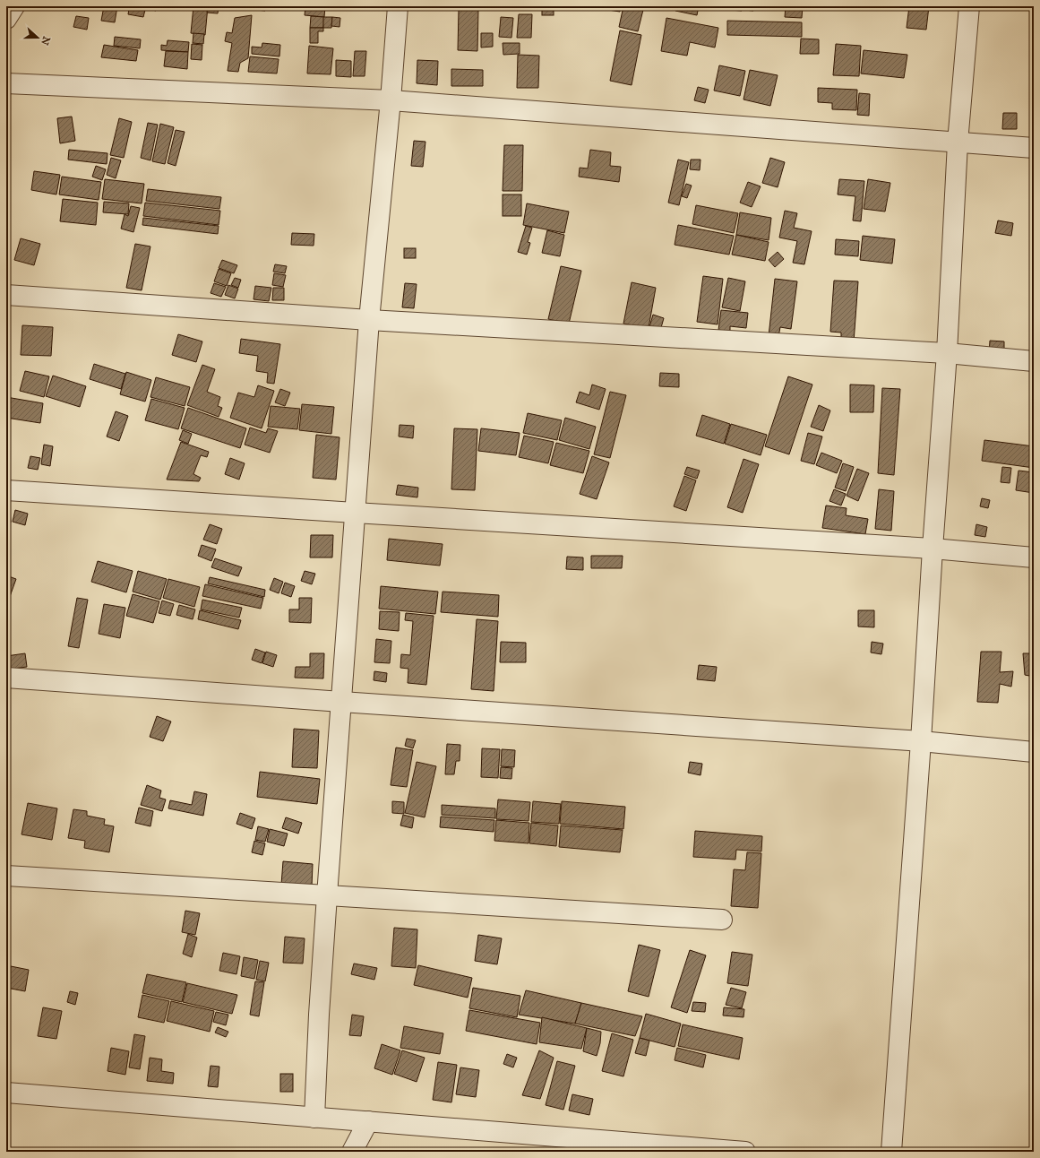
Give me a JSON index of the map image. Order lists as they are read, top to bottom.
{
  "north": "right"
}
